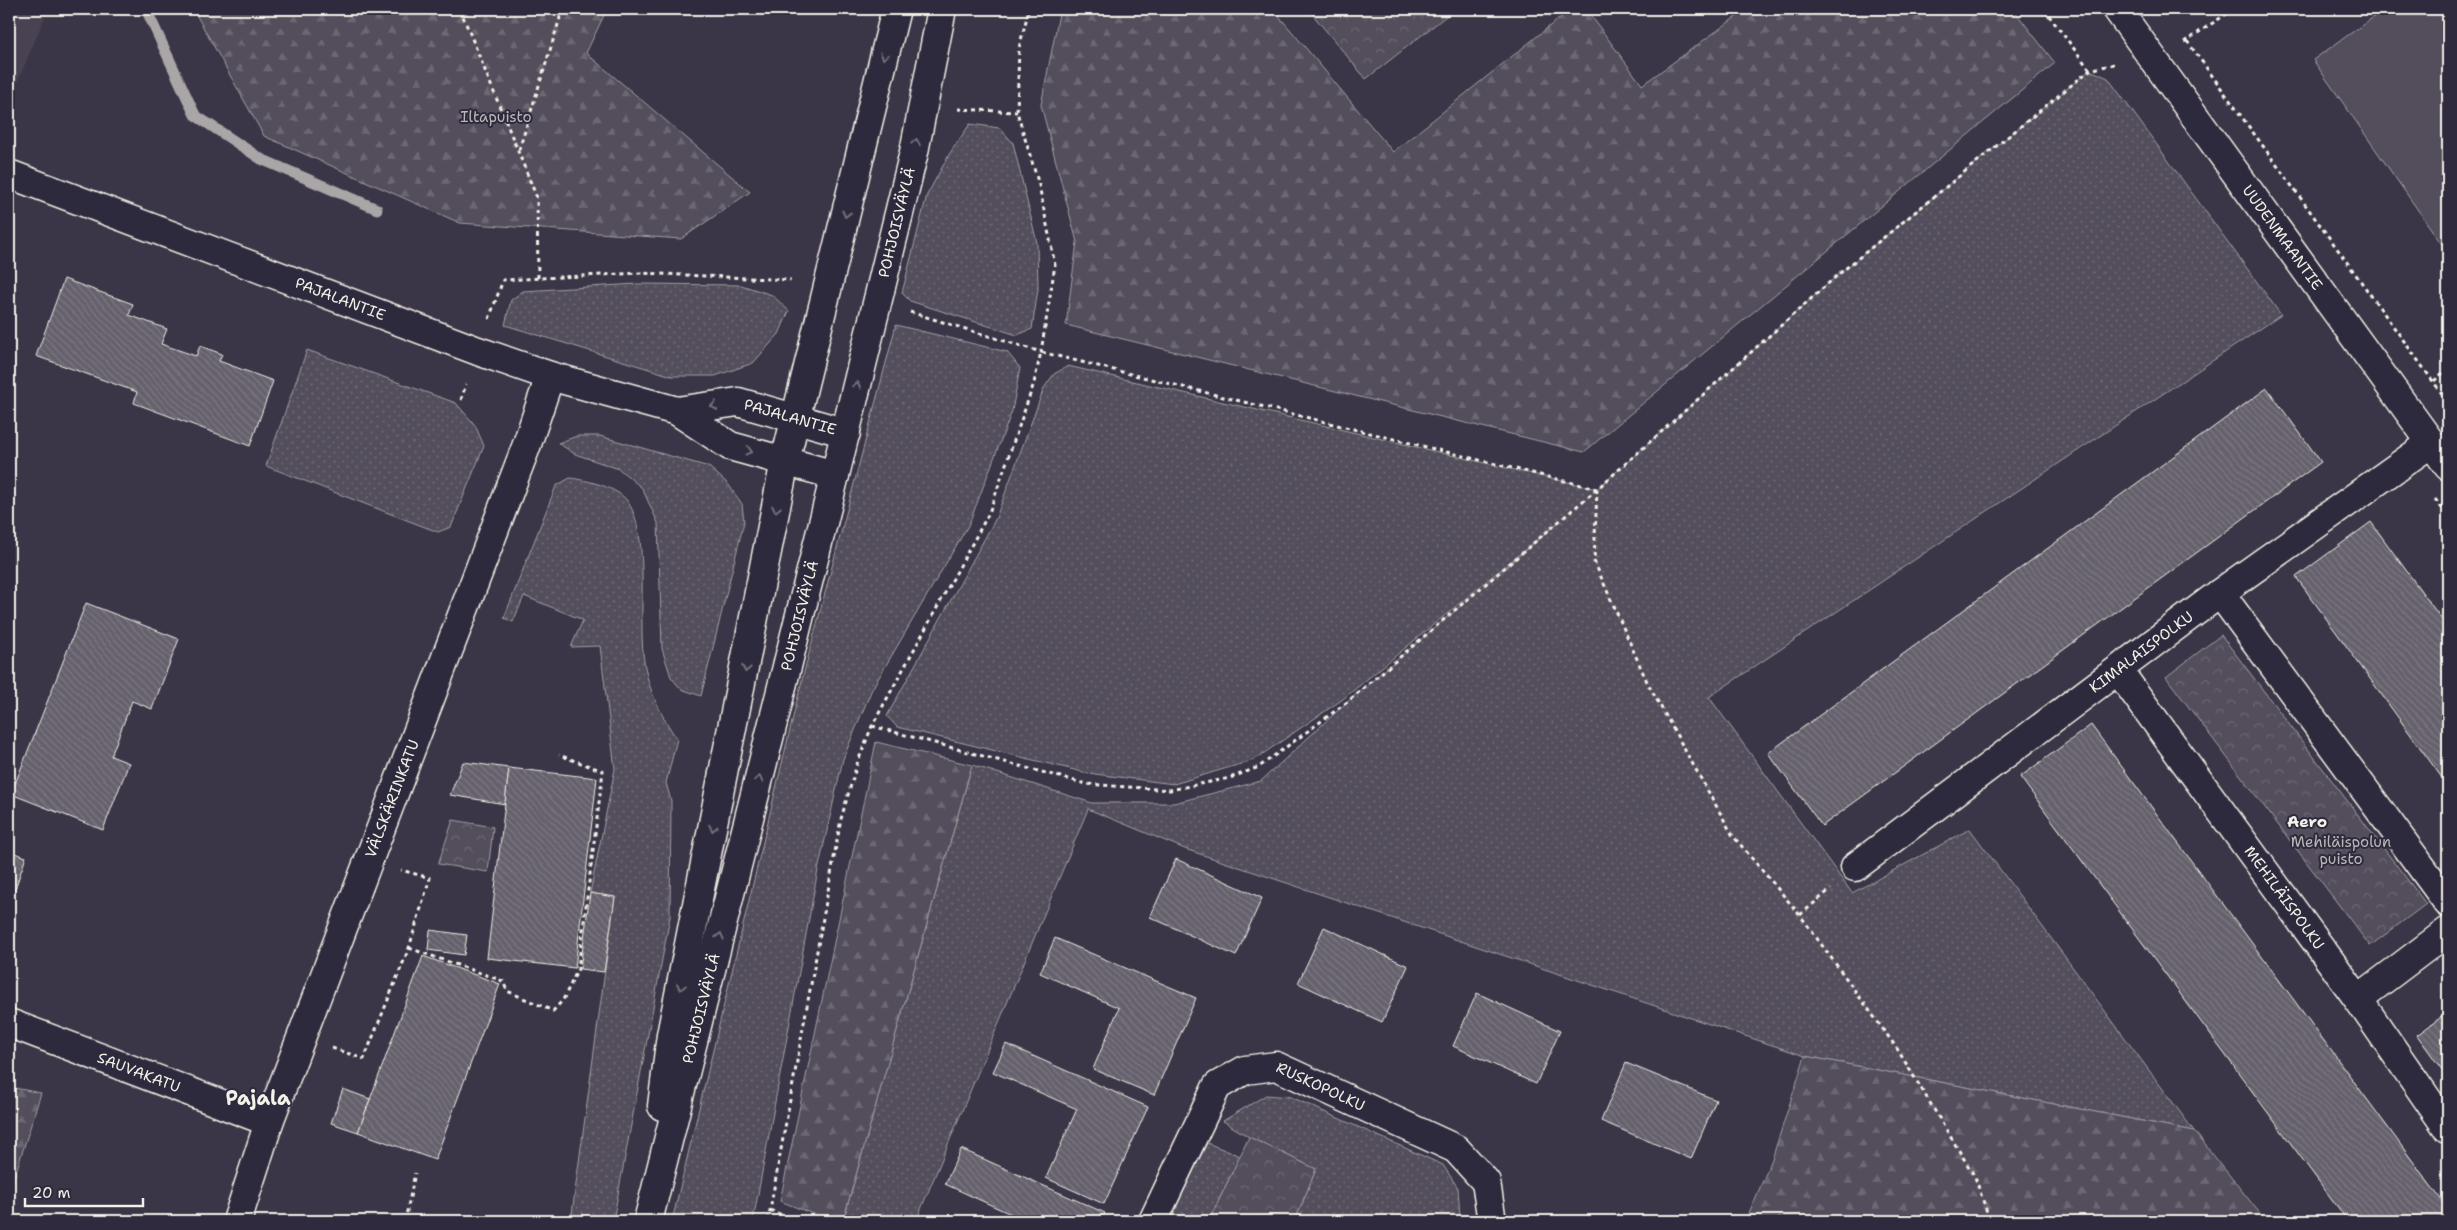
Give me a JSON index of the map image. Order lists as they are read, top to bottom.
{
  "streets": {
    "street": [
      "POHJOISVÄYLÄ",
      "UUDENMAANTIE",
      "PAJALANTIE",
      "KIMALAISPOLKU",
      "VÄLSKÄRINKATU",
      "MEHILÄISPOLKU",
      "SAUVAKATU",
      "RUSKOPOLKU"
    ]
  },
  "crossings": [
    ["POHJOISVÄYLÄ", "PAJALANTIE"],
    ["UUDENMAANTIE", "KIMALAISPOLKU"],
    ["PAJALANTIE", "VÄLSKÄRINKATU"],
    ["KIMALAISPOLKU", "MEHILÄISPOLKU"],
    ["VÄLSKÄRINKATU", "SAUVAKATU"]
  ],
  "districts": ["Aero", "Pajala"],
  "parks": ["Iltapuisto", "Mehiläispolun puisto"],
  "scale_bar": "20 m"
}
